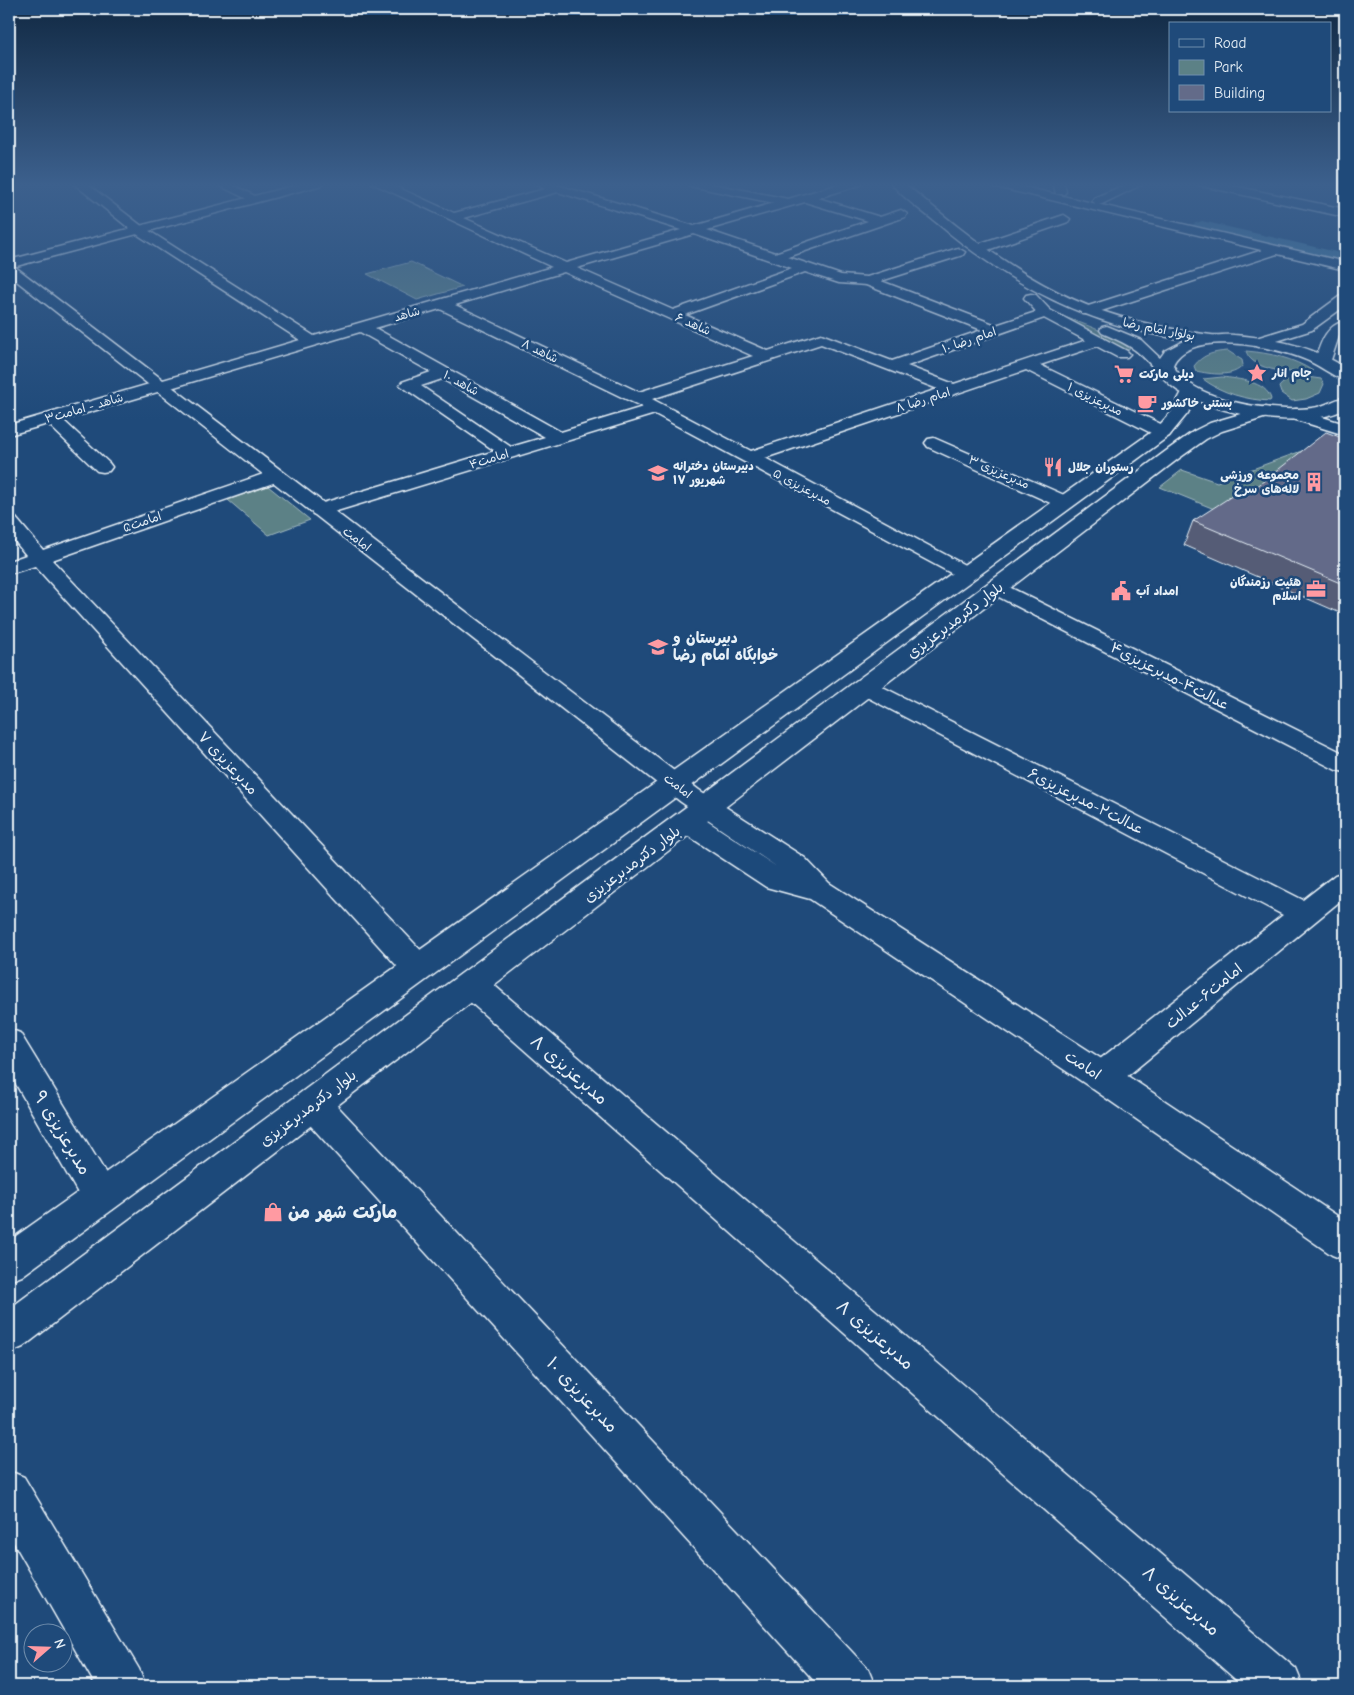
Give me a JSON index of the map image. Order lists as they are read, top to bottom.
{
  "streets": {
    "street": [
      "شاهد",
      "شاهد ۶",
      "بولوار امام رضا",
      "امام رضا ۱۰",
      "شاهد ۸",
      "شاهد ۱۰",
      "مدبرعزیزی ۱",
      "امام رضا ۸",
      "شاهد - امامت۳",
      "امامت۴",
      "مدبرعزیزی ۳",
      "مدبرعزیزی ۵",
      "امامت۵",
      "امامت",
      "بلوار دکترمدبرعزیزی",
      "عدالت۴-مدبرعزیزی۴",
      "مدبرعزیزی ۷",
      "عدالت۲-مدبرعزیزی۶",
      "امامت۶-عدالت",
      "مدبرعزیزی ۸",
      "مدبرعزیزی ۹",
      "مدبرعزیزی ۱۰"
    ]
  },
  "crossings": [
    ["شاهد", "شاهد ۶"],
    ["شاهد", "شاهد ۸"],
    ["شاهد", "شاهد ۱۰"],
    ["شاهد", "شاهد - امامت۳"],
    ["شاهد", "امامت"],
    ["بولوار امام رضا", "بلوار دکترمدبرعزیزی"],
    ["شاهد ۸", "مدبرعزیزی ۵"],
    ["شاهد ۱۰", "امامت۴"],
    ["مدبرعزیزی ۱", "امام رضا ۸"],
    ["مدبرعزیزی ۱", "بلوار دکترمدبرعزیزی"],
    ["امام رضا ۸", "مدبرعزیزی ۵"],
    ["شاهد - امامت۳", "امامت"],
    ["امامت۴", "مدبرعزیزی ۵"],
    ["امامت۴", "امامت"],
    ["مدبرعزیزی ۳", "بلوار دکترمدبرعزیزی"],
    ["مدبرعزیزی ۵", "بلوار دکترمدبرعزیزی"],
    ["امامت۵", "امامت"],
    ["امامت۵", "مدبرعزیزی ۷"],
    ["امامت", "بلوار دکترمدبرعزیزی"],
    ["امامت", "امامت۶-عدالت"],
    ["بلوار دکترمدبرعزیزی", "عدالت۴-مدبرعزیزی۴"],
    ["بلوار دکترمدبرعزیزی", "مدبرعزیزی ۷"],
    ["بلوار دکترمدبرعزیزی", "عدالت۲-مدبرعزیزی۶"],
    ["بلوار دکترمدبرعزیزی", "مدبرعزیزی ۸"],
    ["بلوار دکترمدبرعزیزی", "مدبرعزیزی ۹"],
    ["بلوار دکترمدبرعزیزی", "مدبرعزیزی ۱۰"],
    ["عدالت۲-مدبرعزیزی۶", "امامت۶-عدالت"]
  ],
  "places": {
    "place": ["جام انار"],
    "supermarket": ["دیلی مارکت"],
    "cafe": ["بستنی خاکشور"],
    "restaurant": ["رستوران جلال"],
    "school or university": ["دبیرستان دخترانه ۱۷ شهریور", "دبیرستان و خوابگاه امام رضا"],
    "building": ["مجموعه‌ ورزشی لاله‌های سرخ"],
    "office": ["هئیت رزمندگان اسلام"],
    "public building": ["امداد آب"],
    "shop": ["مارکت شهر من"]
  },
  "legend": ["Road", "Park", "Building"],
  "north": "right"
}
